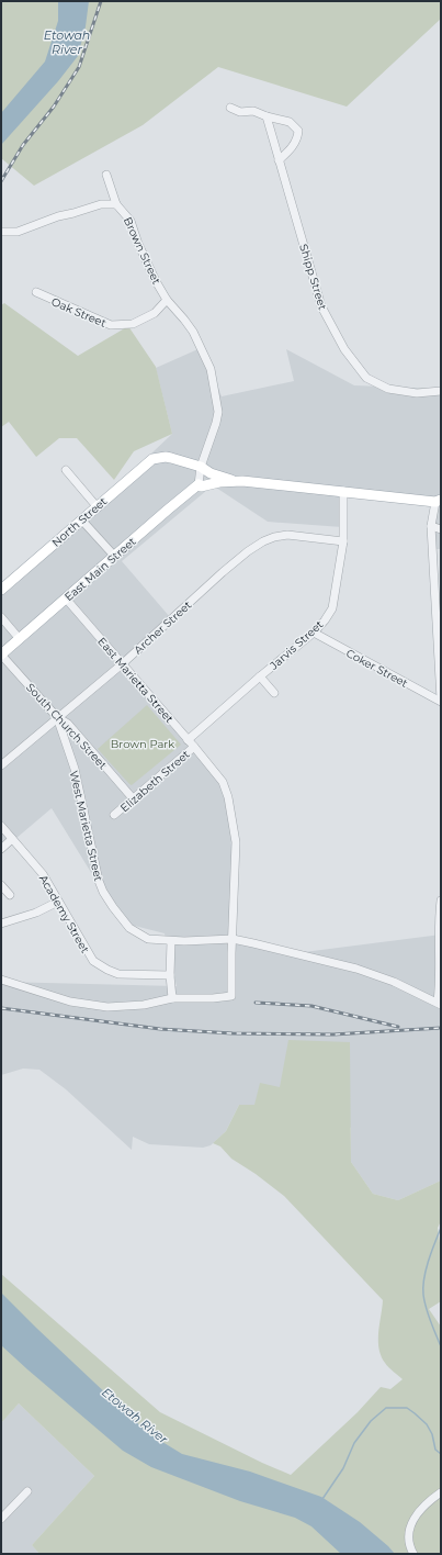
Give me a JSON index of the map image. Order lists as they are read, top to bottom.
{
  "streets": {
    "main road": ["North Street", "East Main Street"],
    "street": [
      "Brown Street",
      "Shipp Street",
      "Oak Street",
      "Archer Street",
      "Jarvis Street",
      "Coker Street",
      "East Marietta Street",
      "South Church Street",
      "Elizabeth Street",
      "West Marietta Street",
      "Academy Street"
    ]
  },
  "crossings": [
    ["Brown Street", "Oak Street"],
    ["Brown Street", "North Street"],
    ["East Main Street", "East Marietta Street"],
    ["East Main Street", "South Church Street"],
    ["Archer Street", "Jarvis Street"],
    ["Archer Street", "East Marietta Street"],
    ["Archer Street", "South Church Street"],
    ["Archer Street", "West Marietta Street"],
    ["Jarvis Street", "Coker Street"],
    ["Jarvis Street", "East Marietta Street"],
    ["East Marietta Street", "Elizabeth Street"],
    ["East Marietta Street", "West Marietta Street"],
    ["South Church Street", "Elizabeth Street"],
    ["South Church Street", "West Marietta Street"]
  ],
  "water": ["Etowah River"],
  "parks": ["Brown Park"]
}
